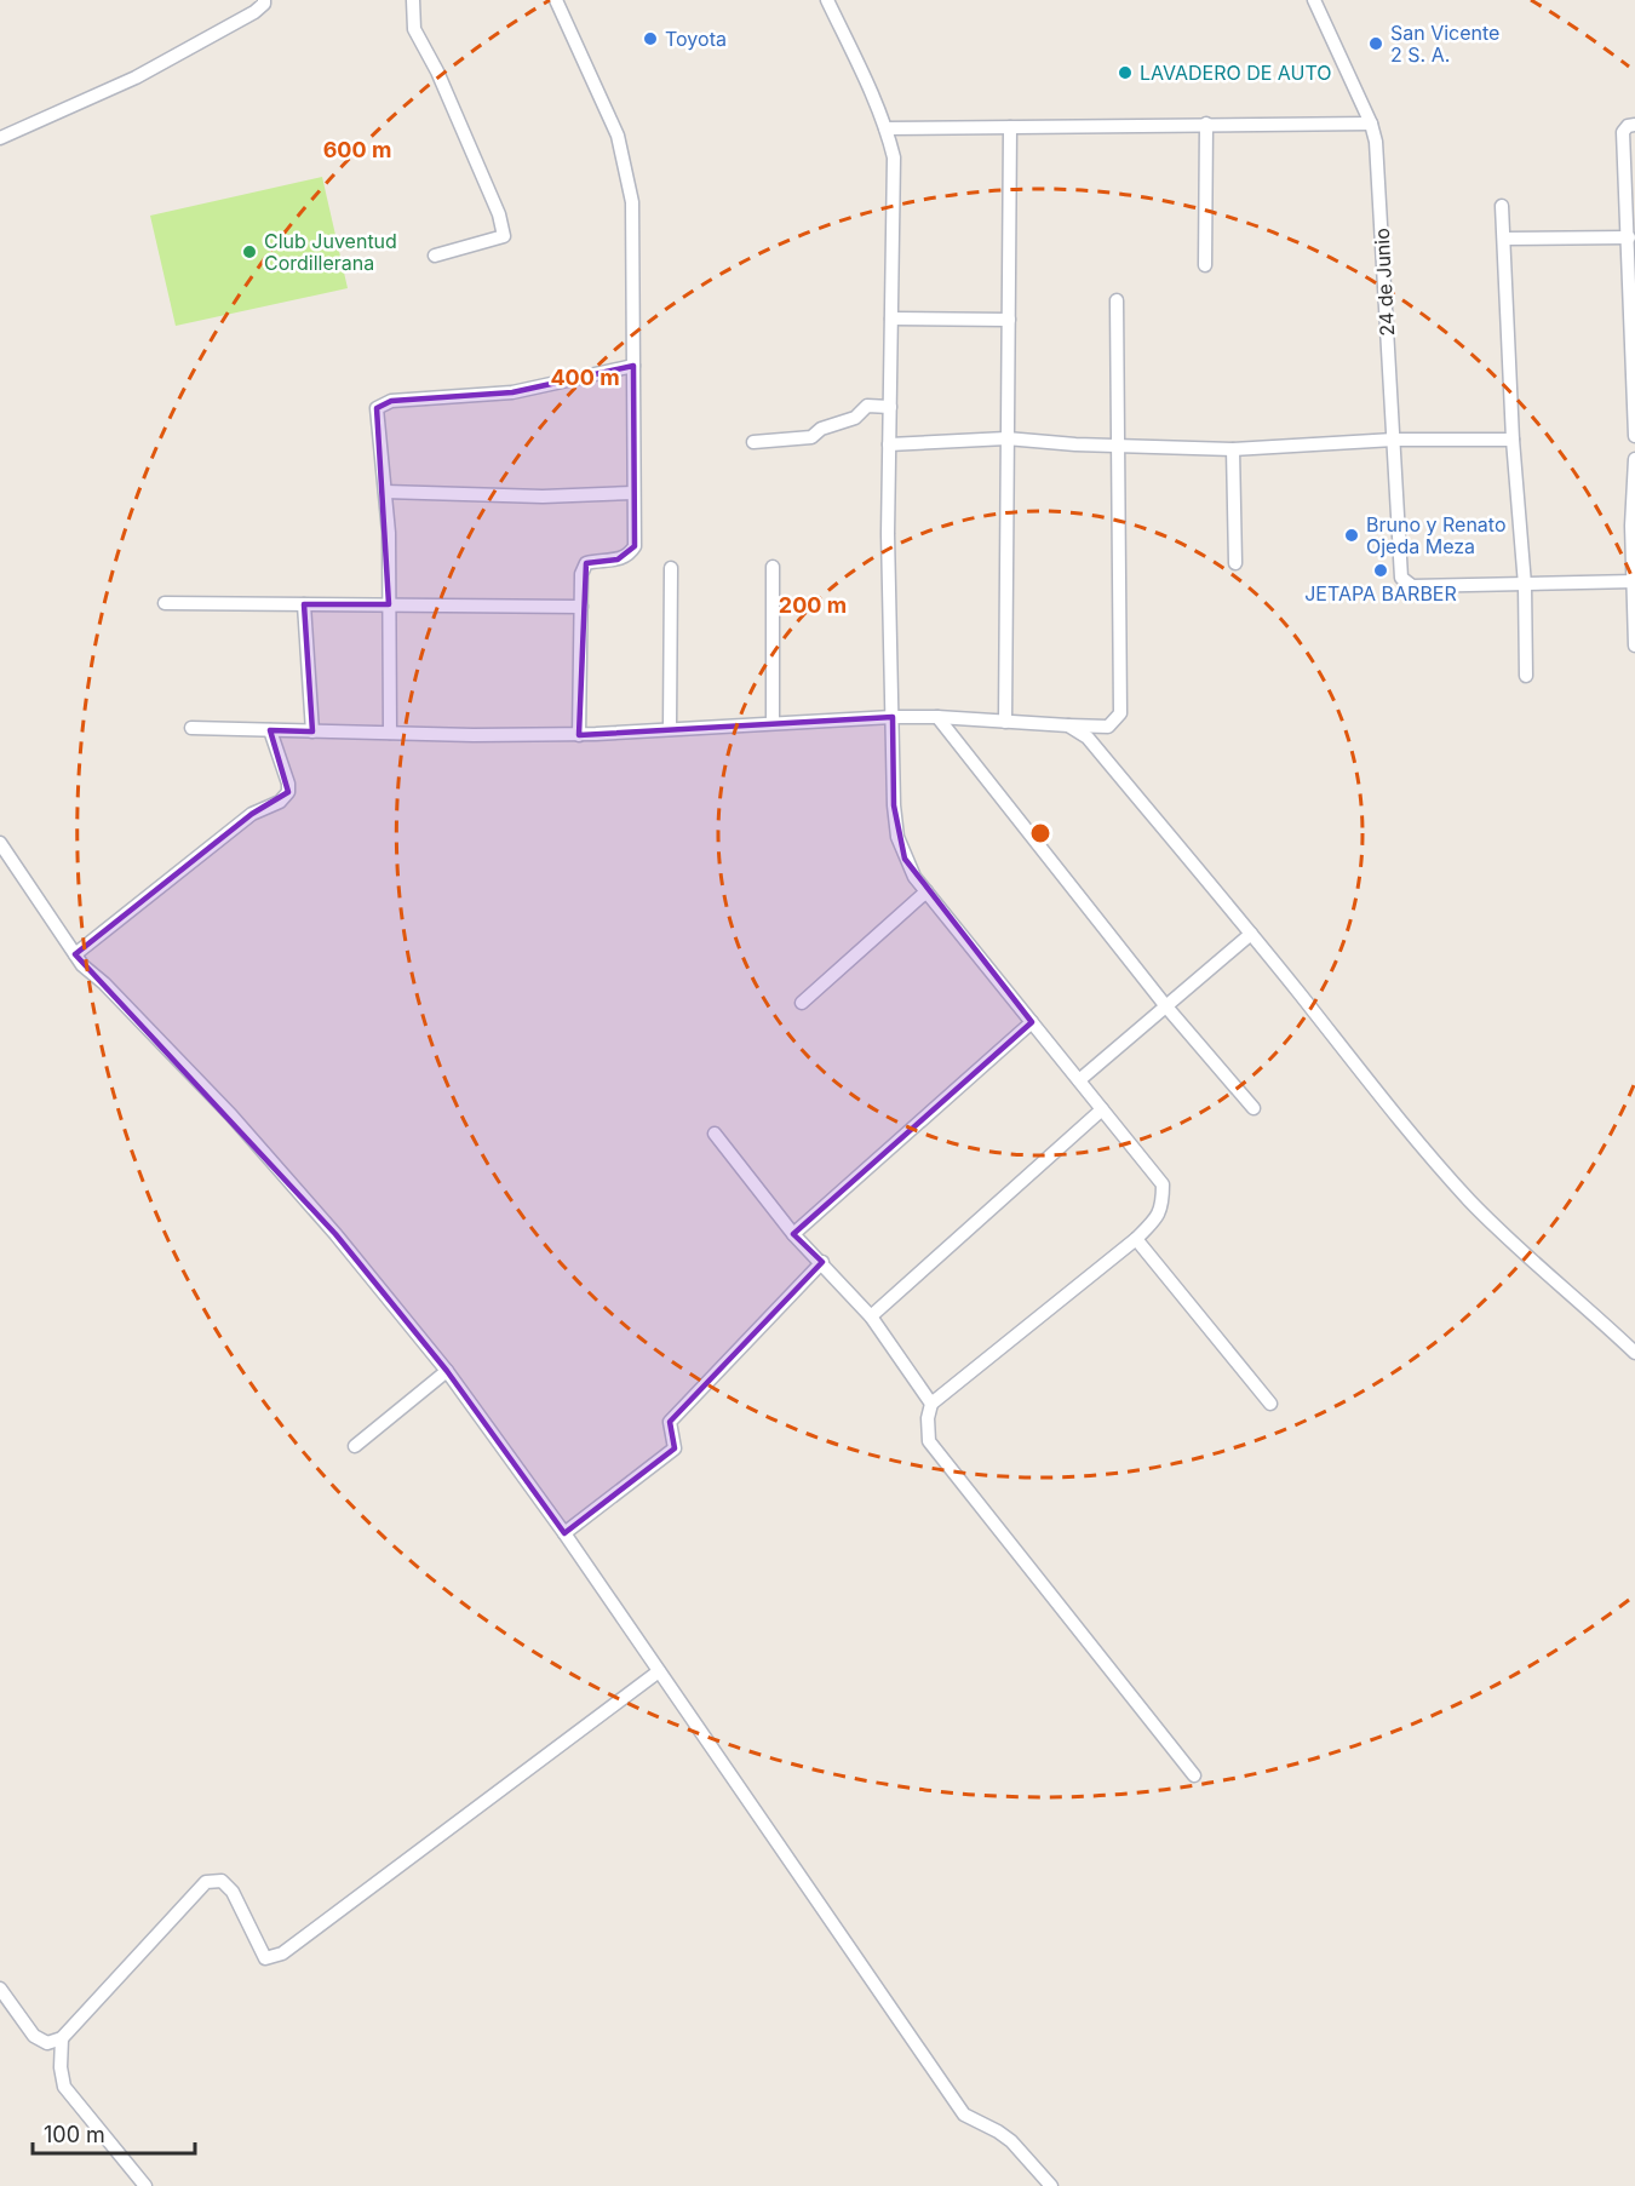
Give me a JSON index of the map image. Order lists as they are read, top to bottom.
{
  "streets": {
    "street": ["24 de Junio"]
  },
  "places": [
    "Toyota",
    "San Vicente 2 S. A.",
    "LAVADERO DE AUTO",
    "Club Juventud Cordillerana",
    "Bruno y Renato Ojeda Meza",
    "JETAPA BARBER"
  ],
  "scale_bar": "100 m",
  "rings": ["600 m", "400 m", "200 m"]
}
